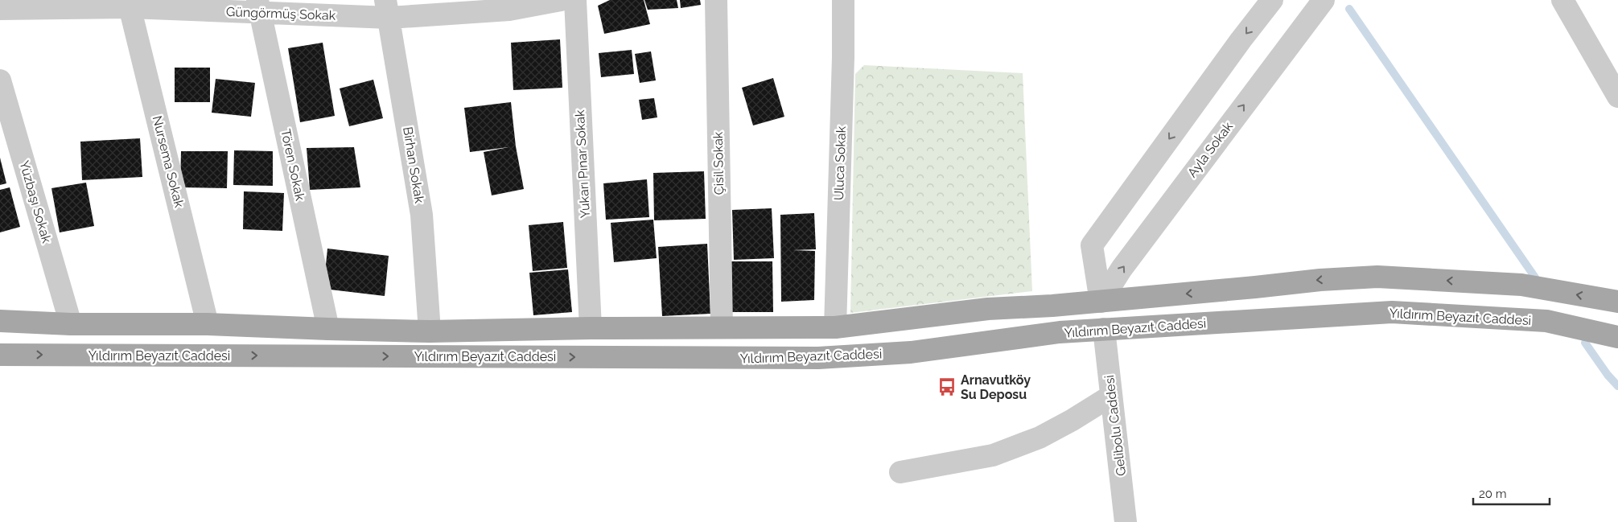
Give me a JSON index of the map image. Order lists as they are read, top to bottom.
{
  "streets": {
    "main road": ["Yıldırım Beyazıt Caddesi"],
    "street": [
      "Güngörmüş Sokak",
      "Ayla Sokak",
      "Nursema Sokak",
      "Çisil Sokak",
      "Uluca Sokak",
      "Yukarı Pınar Sokak",
      "Tören Sokak",
      "Birhan Sokak",
      "Yüzbaşı Sokak",
      "Gelibolu Caddesi"
    ]
  },
  "crossings": [
    ["Güngörmüş Sokak", "Nursema Sokak"],
    ["Güngörmüş Sokak", "Tören Sokak"],
    ["Güngörmüş Sokak", "Birhan Sokak"],
    ["Yıldırım Beyazıt Caddesi", "Gelibolu Caddesi"]
  ],
  "places": {
    "bus stop": ["Arnavutköy Su Deposu"]
  },
  "scale_bar": "20 m"
}
